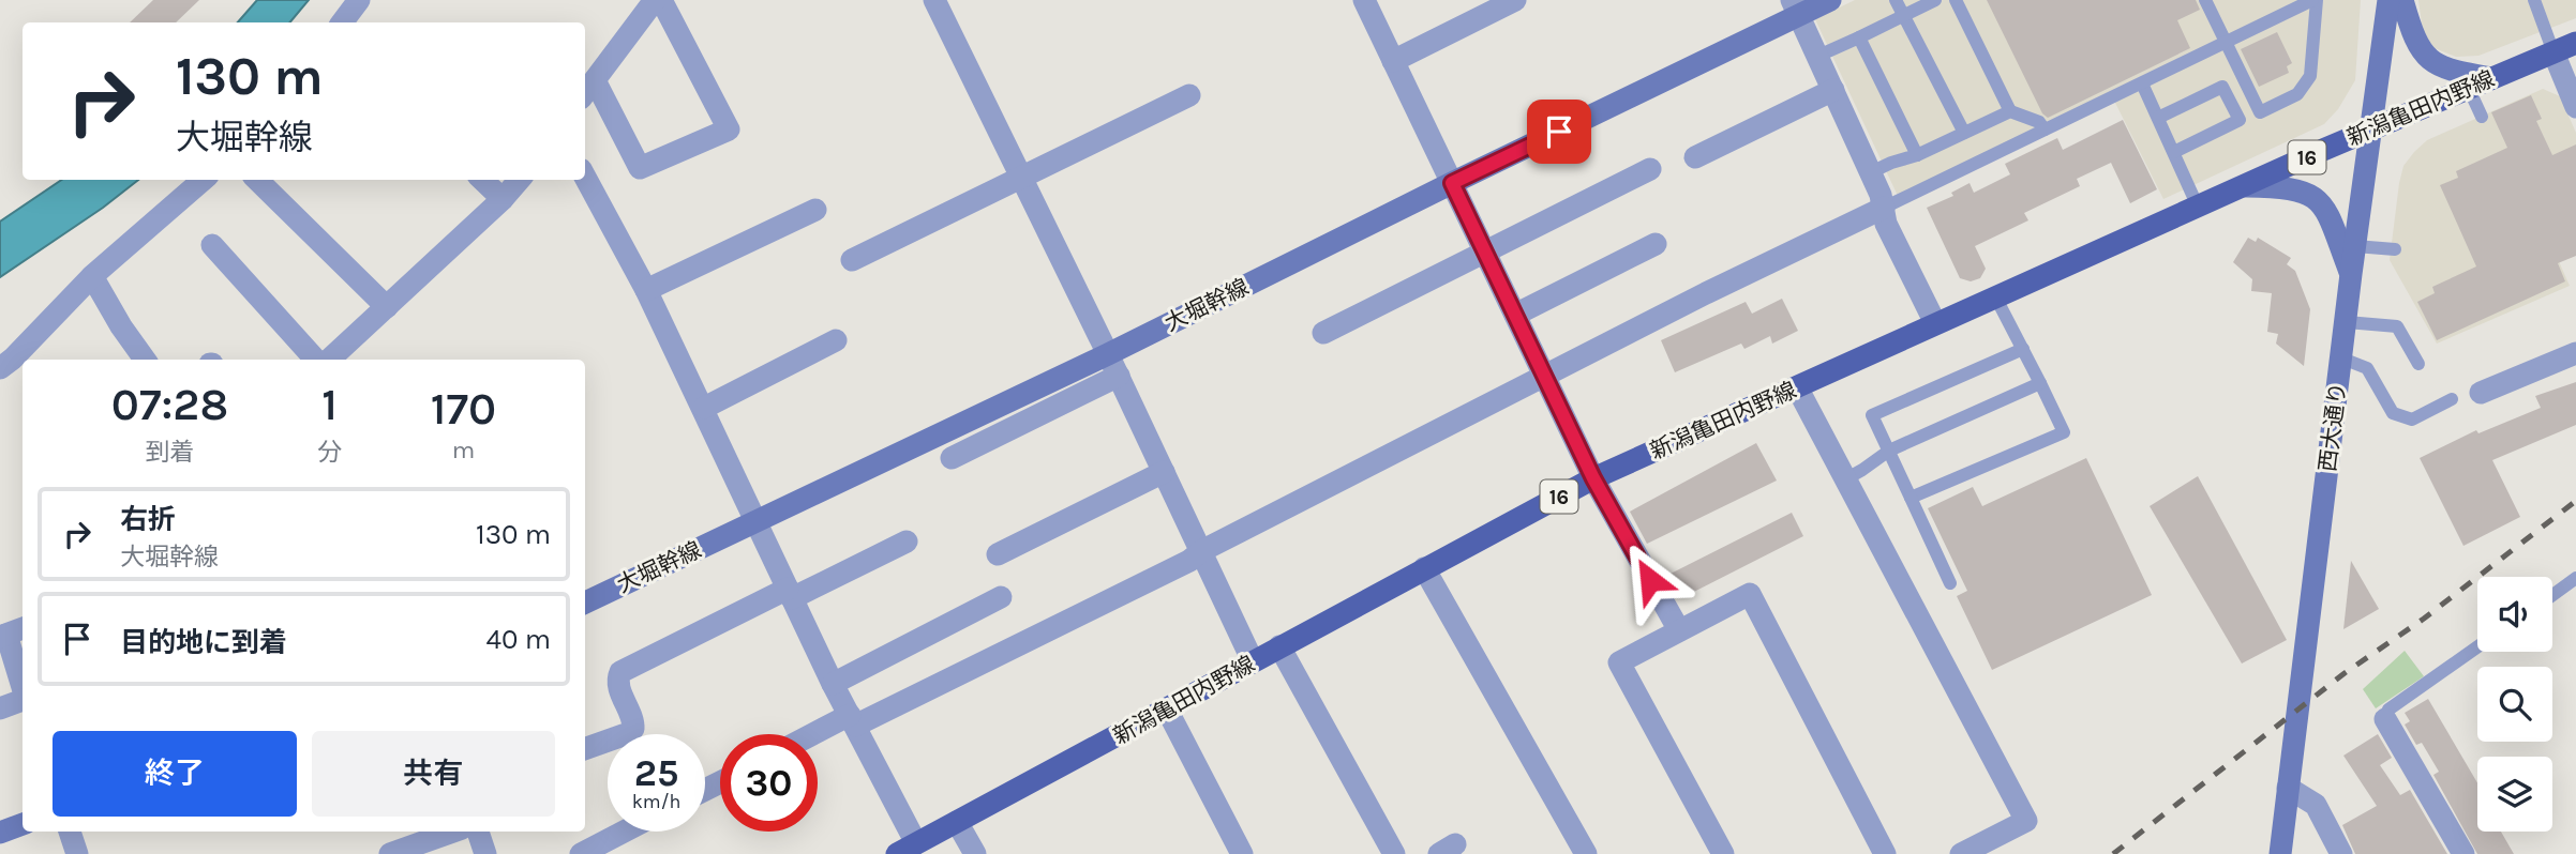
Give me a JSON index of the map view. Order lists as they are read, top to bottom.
{
  "streets": {
    "main road": ["新潟亀田内野線", "16"],
    "street": ["大堀幹線", "西大通り"]
  },
  "crossings": [
    ["新潟亀田内野線", "西大通り"]
  ],
  "page": {
    "turn": ["130 m", "大堀幹線"],
    "eta": [
      "07:28",
      "到着",
      "1",
      "分",
      "170",
      "m"
    ],
    "list": [
      {
        "name": "右折",
        "note": "大堀幹線",
        "value": "130 m"
      },
      {
        "name": "目的地に到着",
        "value": "40 m"
      }
    ],
    "buttons": ["終了", "共有"],
    "speed": "25 km/h",
    "limit": "30"
  }
}
